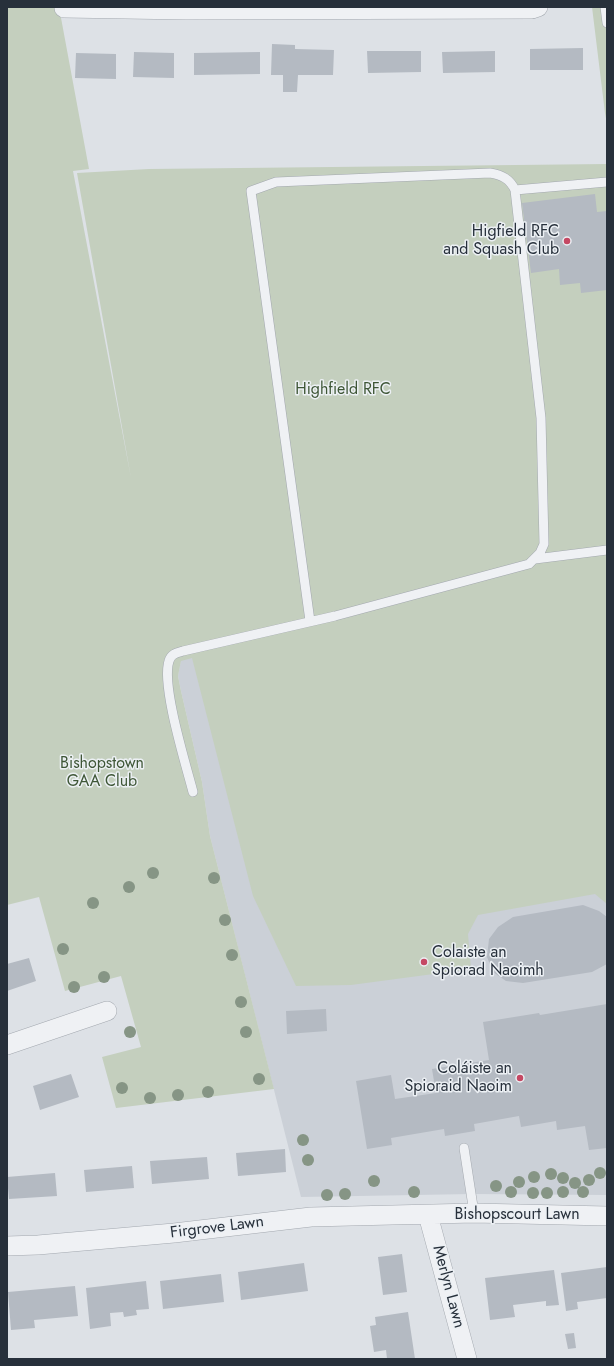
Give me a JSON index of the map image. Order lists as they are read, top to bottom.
{
  "streets": {
    "street": ["Bishopscourt Lawn", "Firgrove Lawn", "Merlyn Lawn"]
  },
  "crossings": [
    ["Bishopscourt Lawn", "Firgrove Lawn"],
    ["Bishopscourt Lawn", "Merlyn Lawn"],
    ["Firgrove Lawn", "Merlyn Lawn"]
  ],
  "parks": ["Highfield RFC", "Bishopstown GAA Club"],
  "places": ["Higfield RFC and Squash Club", "Colaiste an Spiorad Naoimh", "Coláiste an Spioraid Naoim"]
}
